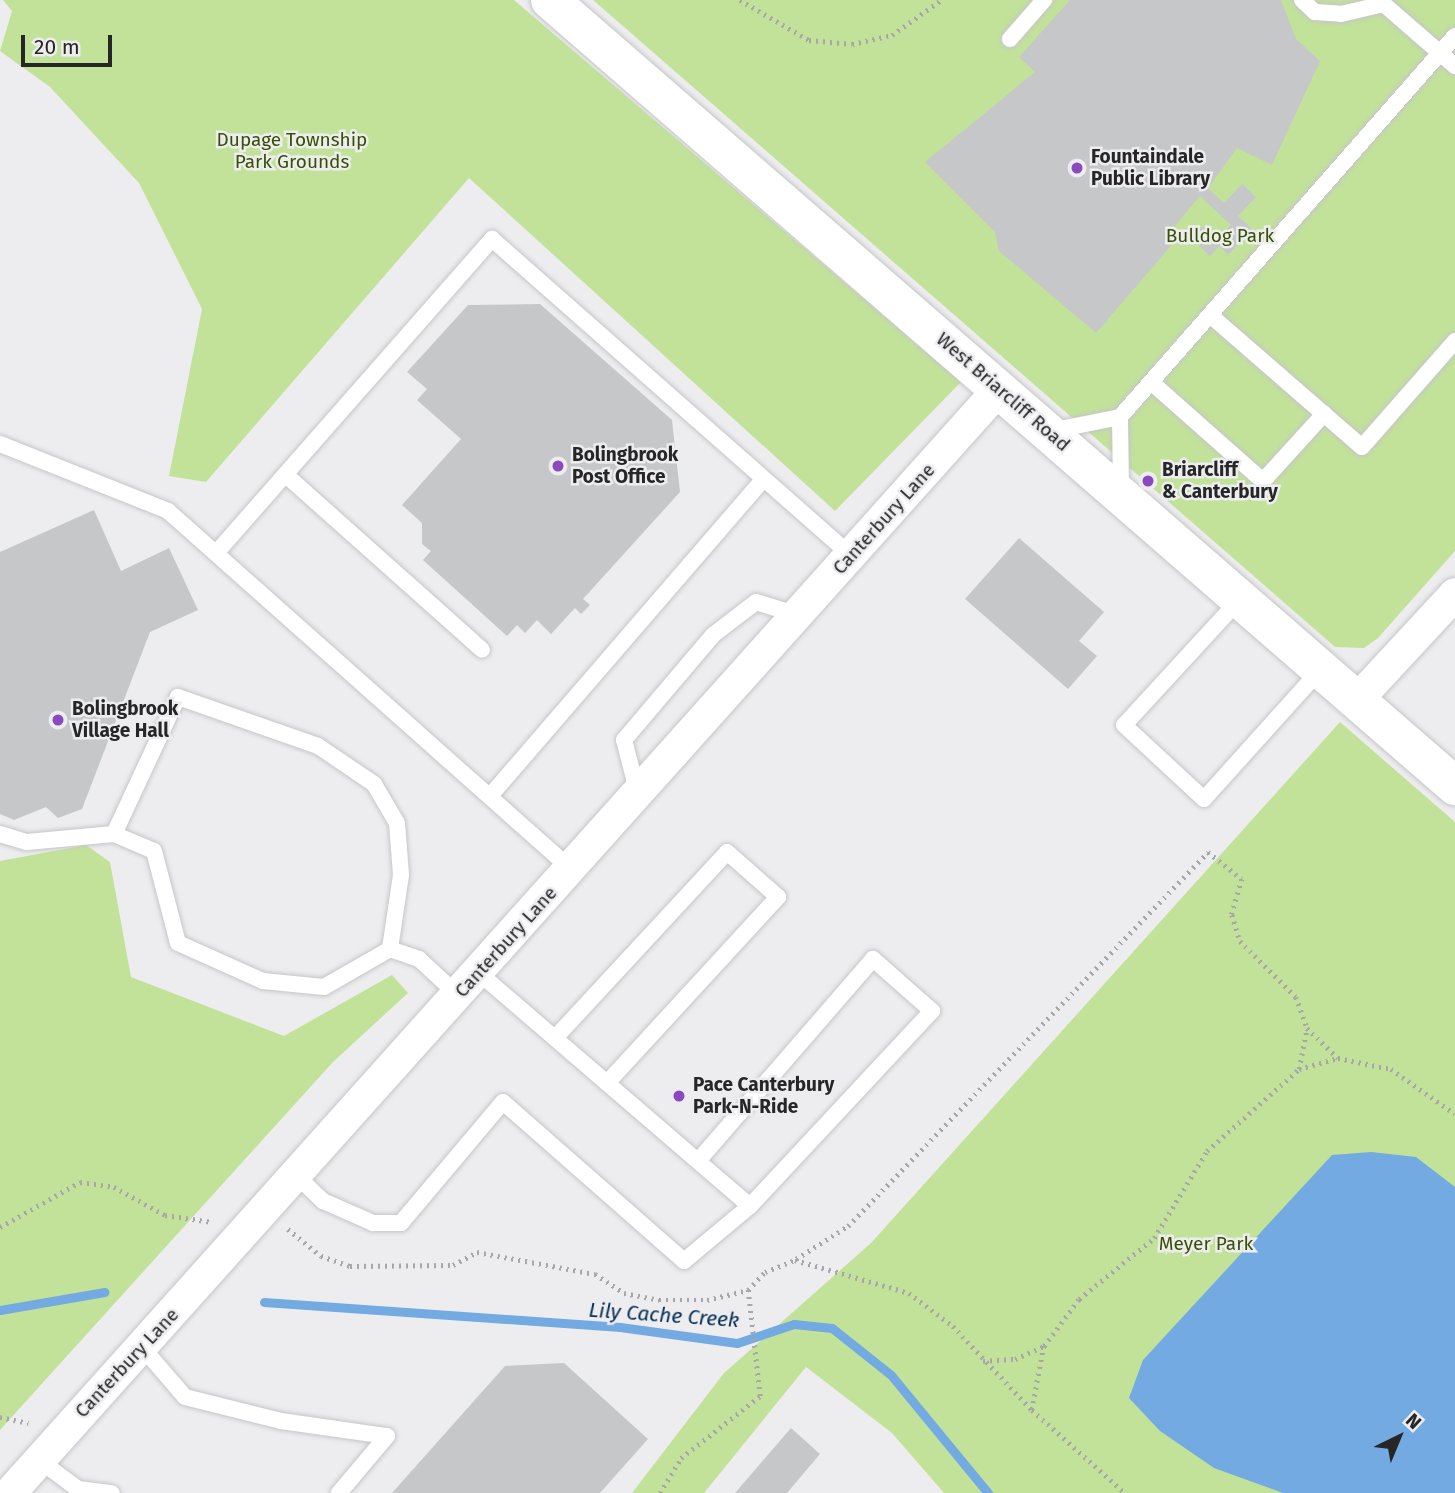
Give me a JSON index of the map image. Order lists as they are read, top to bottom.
{
  "streets": {
    "street": ["West Briarcliff Road", "Canterbury Lane"]
  },
  "crossings": [
    ["West Briarcliff Road", "Canterbury Lane"]
  ],
  "water": ["Lily Cache Creek"],
  "parks": ["Dupage Township Park Grounds", "Bulldog Park", "Meyer Park"],
  "places": [
    "Fountaindale Public Library",
    "Bolingbrook Post Office",
    "Briarcliff & Canterbury",
    "Bolingbrook Village Hall",
    "Pace Canterbury Park-N-Ride"
  ],
  "scale_bar": "20 m",
  "north": "top right"
}
